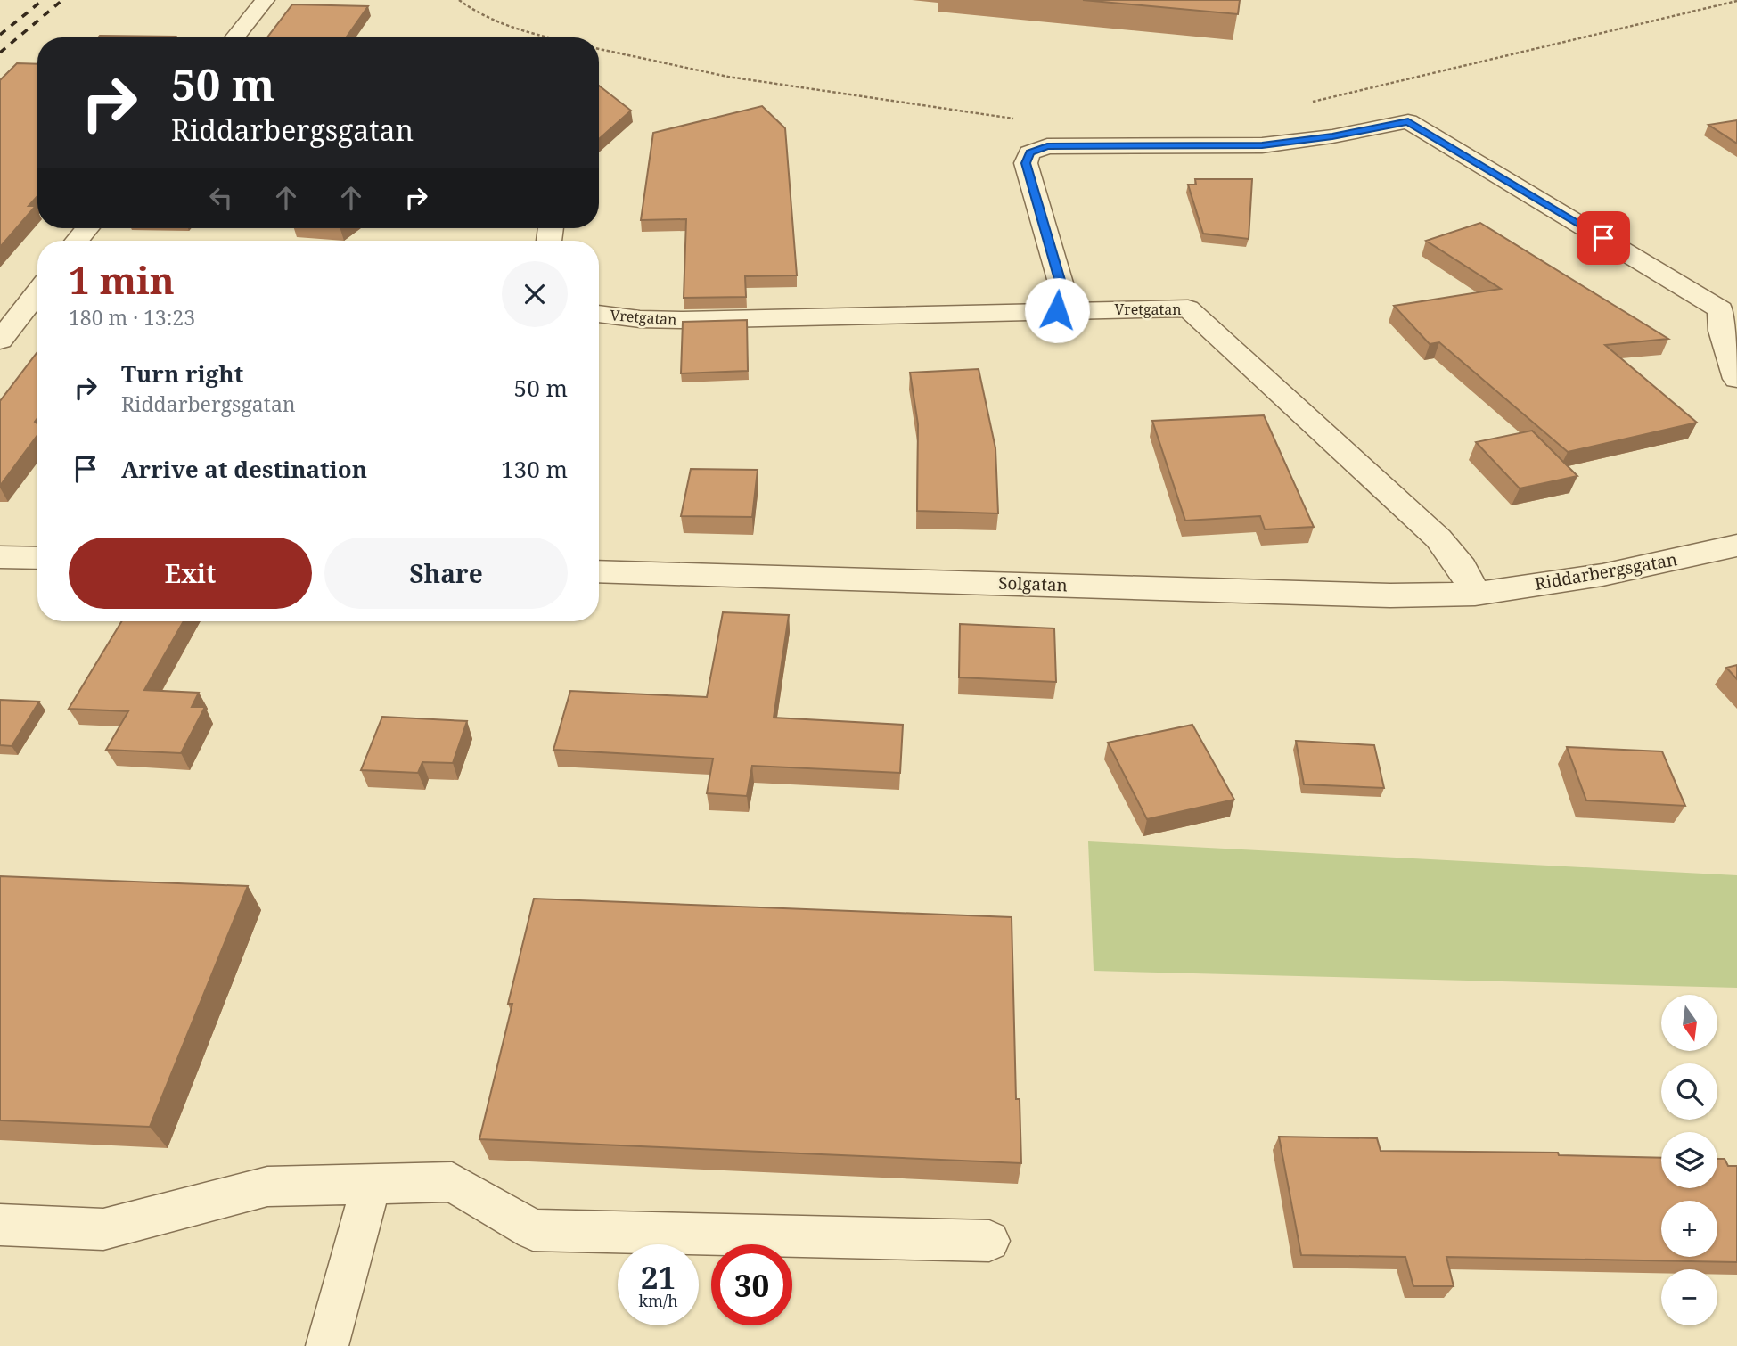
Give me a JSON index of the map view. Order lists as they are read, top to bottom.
{
  "streets": {
    "street": ["Vretgatan", "Riddarbergsgatan", "Solgatan"]
  },
  "crossings": [
    ["Vretgatan", "Riddarbergsgatan"],
    ["Vretgatan", "Solgatan"],
    ["Riddarbergsgatan", "Solgatan"]
  ],
  "north": "bottom",
  "page": {
    "turn": ["50 m", "Riddarbergsgatan"],
    "heading": ["1 min", "180 m · 13:23"],
    "list": [
      {
        "name": "Turn right",
        "note": "Riddarbergsgatan",
        "value": "50 m"
      },
      {
        "name": "Arrive at destination",
        "value": "130 m"
      }
    ],
    "buttons": ["Exit", "Share"],
    "map_buttons": ["+", "−"],
    "speed": "21 km/h",
    "limit": "30"
  }
}
